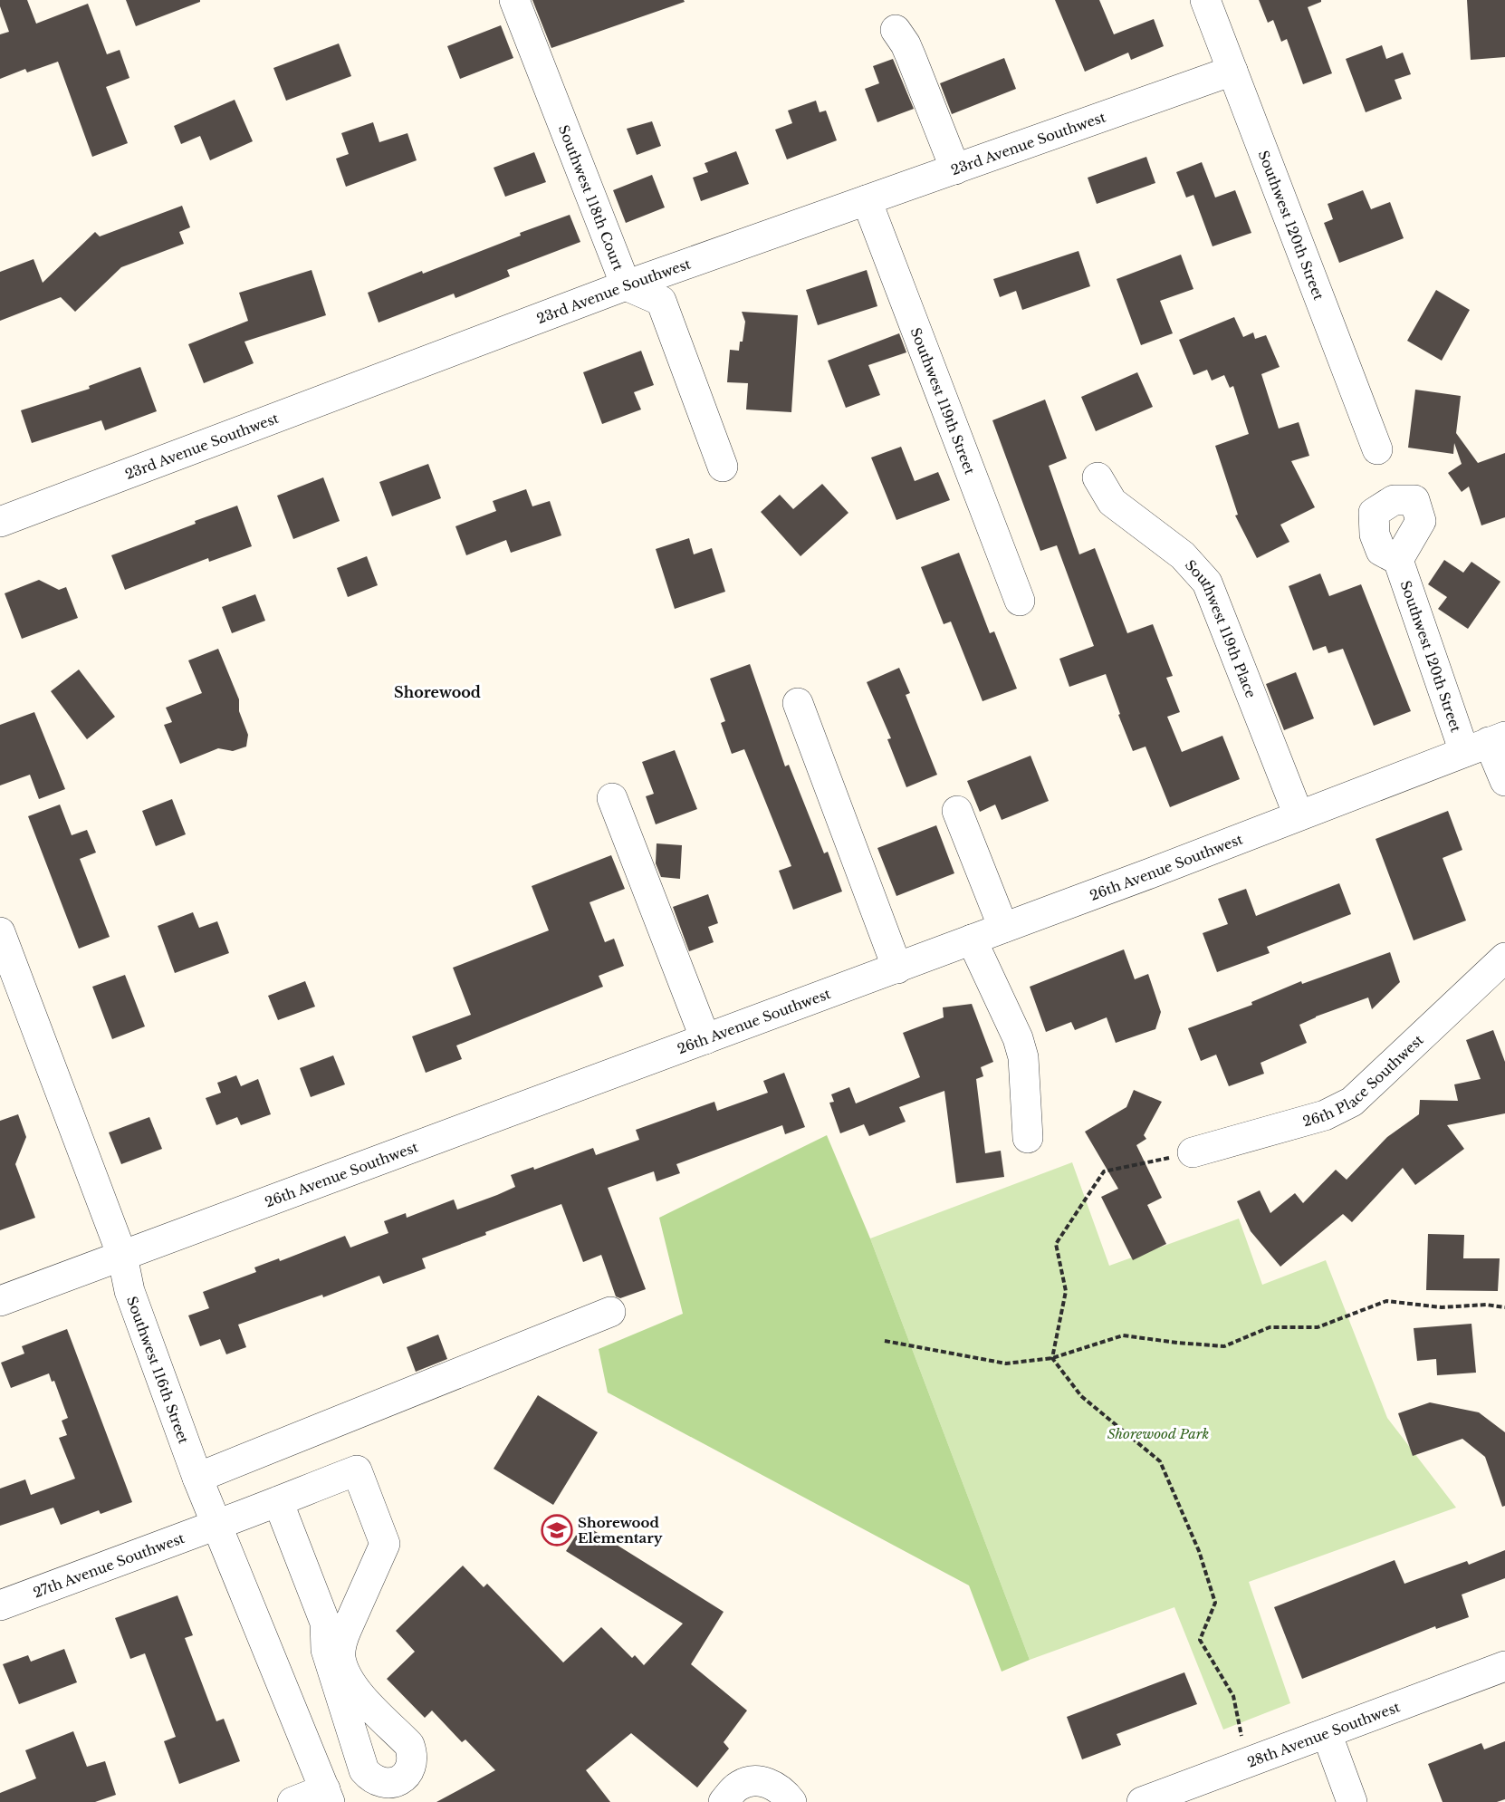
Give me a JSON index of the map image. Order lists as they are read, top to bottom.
{
  "streets": {
    "street": [
      "23rd Avenue Southwest",
      "Southwest 118th Court",
      "Southwest 120th Street",
      "Southwest 119th Street",
      "Southwest 119th Place",
      "26th Avenue Southwest",
      "26th Place Southwest",
      "Southwest 116th Street",
      "27th Avenue Southwest",
      "28th Avenue Southwest"
    ]
  },
  "crossings": [
    ["23rd Avenue Southwest", "Southwest 118th Court"],
    ["23rd Avenue Southwest", "Southwest 120th Street"],
    ["23rd Avenue Southwest", "Southwest 119th Street"],
    ["Southwest 120th Street", "26th Avenue Southwest"],
    ["Southwest 119th Place", "26th Avenue Southwest"],
    ["26th Avenue Southwest", "Southwest 116th Street"],
    ["Southwest 116th Street", "27th Avenue Southwest"]
  ],
  "districts": ["Shorewood"],
  "parks": ["Shorewood Park"],
  "places": {
    "school or university": ["Shorewood Elementary"]
  }
}
